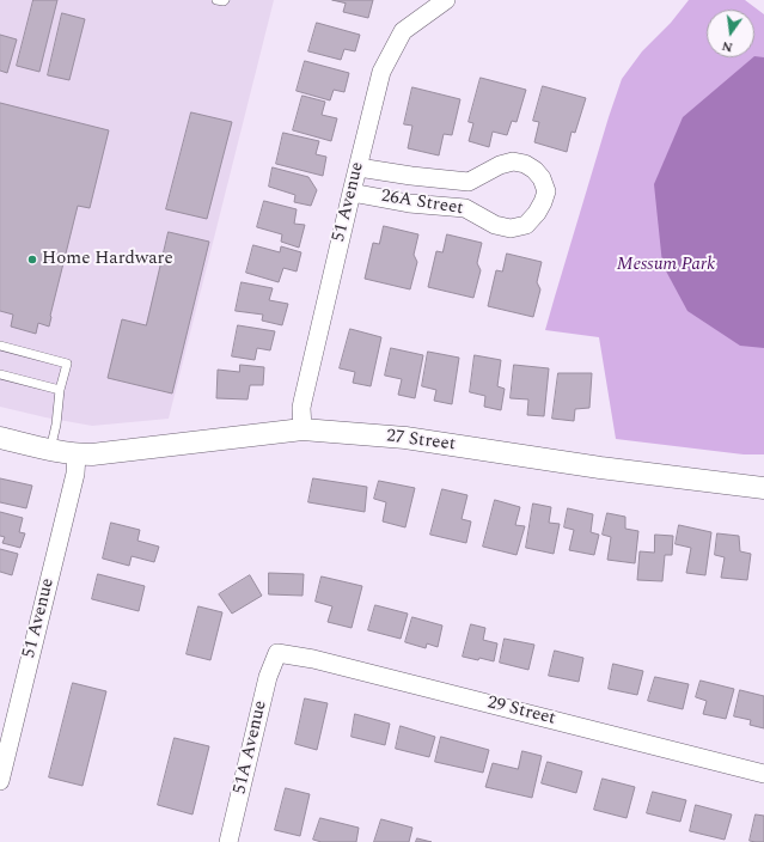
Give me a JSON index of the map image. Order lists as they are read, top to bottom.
{
  "streets": {
    "street": [
      "51 Avenue",
      "26A Street",
      "27 Street",
      "29 Street",
      "51A Avenue"
    ]
  },
  "crossings": [
    ["51 Avenue", "26A Street"],
    ["51 Avenue", "27 Street"],
    ["29 Street", "51A Avenue"]
  ],
  "parks": ["Messum Park"],
  "places": ["Home Hardware"],
  "north": "bottom"
}
